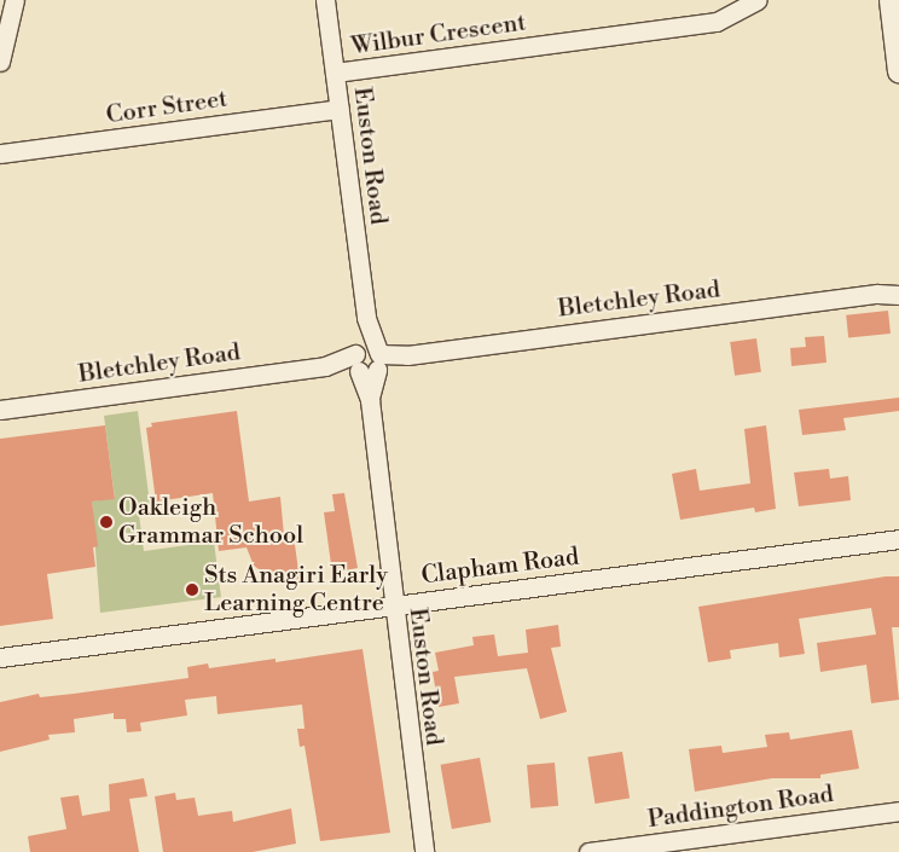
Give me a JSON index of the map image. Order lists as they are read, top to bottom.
{
  "streets": {
    "street": [
      "Wilbur Crescent",
      "Corr Street",
      "Euston Road",
      "Bletchley Road",
      "Clapham Road",
      "Paddington Road"
    ]
  },
  "crossings": [
    ["Wilbur Crescent", "Euston Road"],
    ["Corr Street", "Euston Road"],
    ["Euston Road", "Bletchley Road"],
    ["Euston Road", "Clapham Road"]
  ],
  "places": ["Oakleigh Grammar School", "Sts Anagiri Early Learning Centre"]
}
